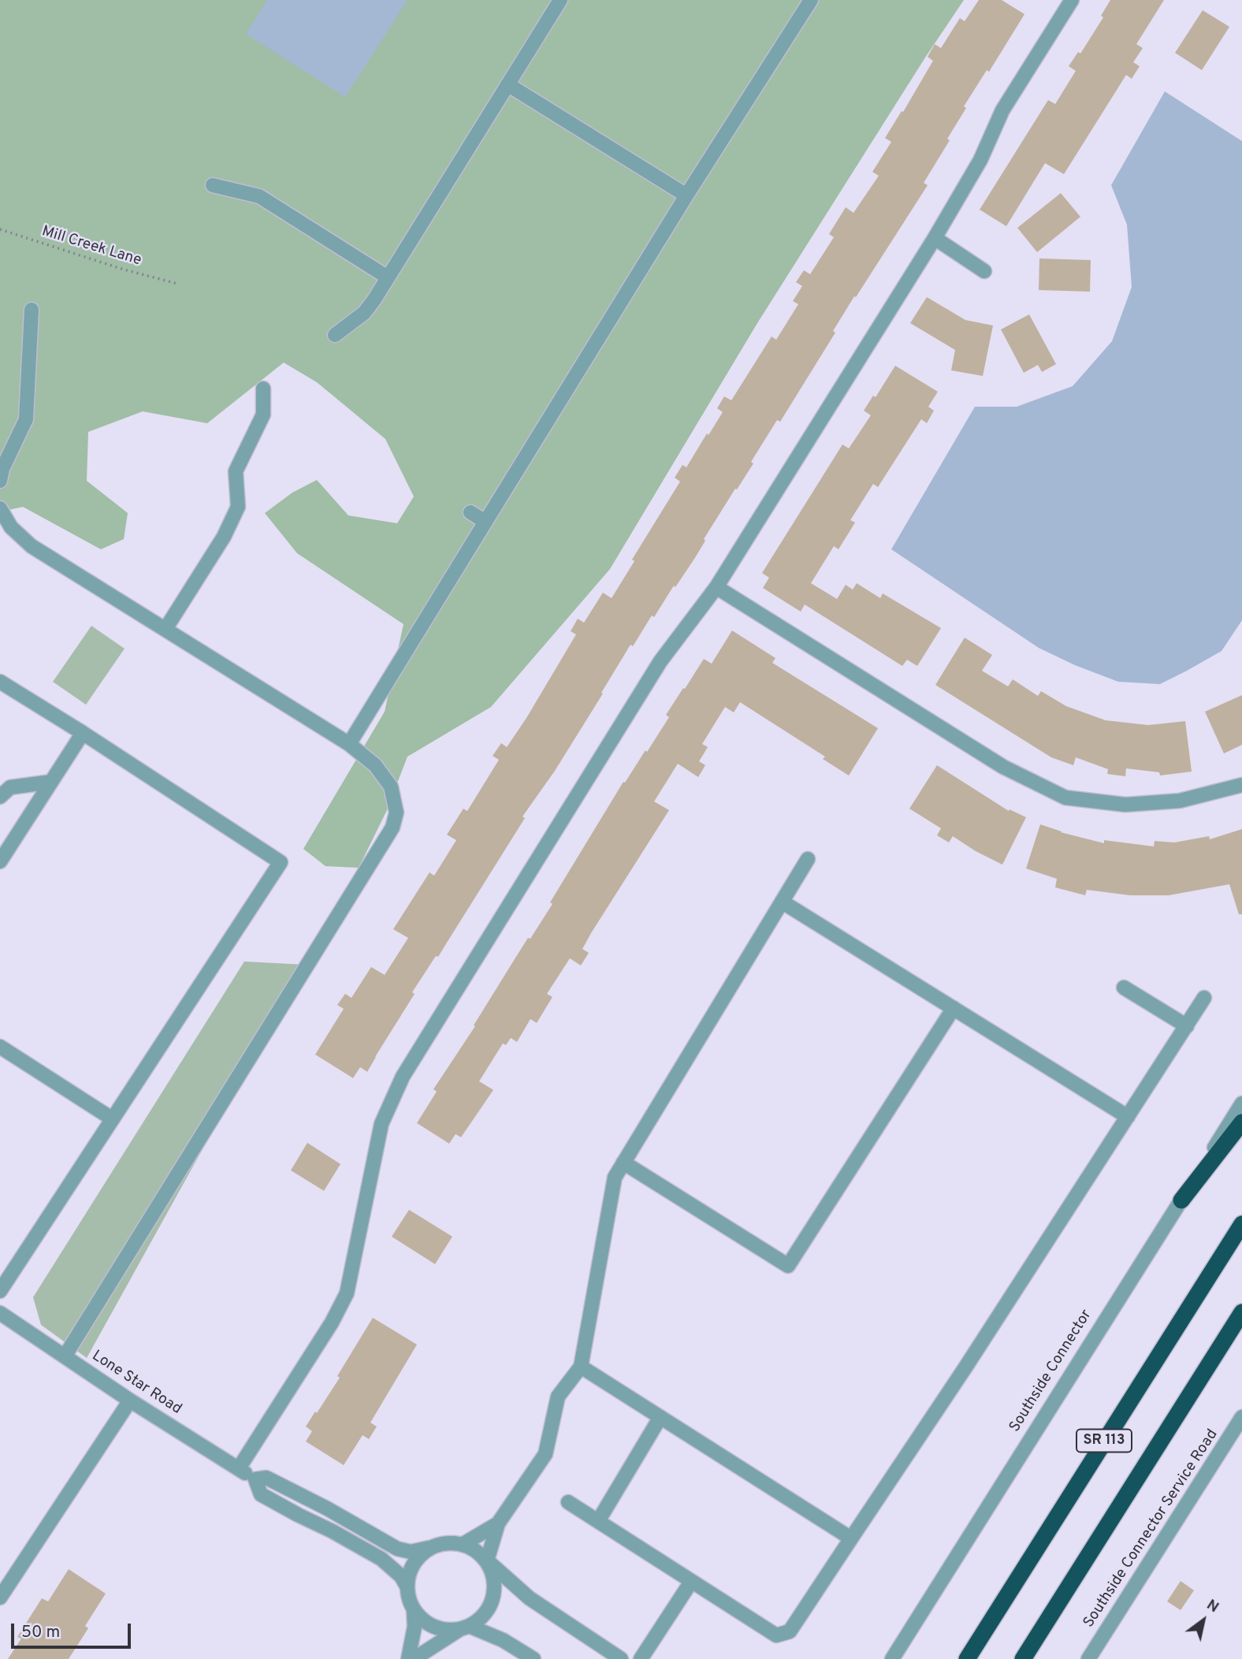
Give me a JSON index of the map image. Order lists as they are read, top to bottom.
{
  "streets": {
    "highway": ["SR 113"],
    "street": ["Southside Connector", "Lone Star Road", "Southside Connector Service Road"],
    "path": ["Mill Creek Lane"]
  },
  "scale_bar": "50 m",
  "north": "top right"
}
